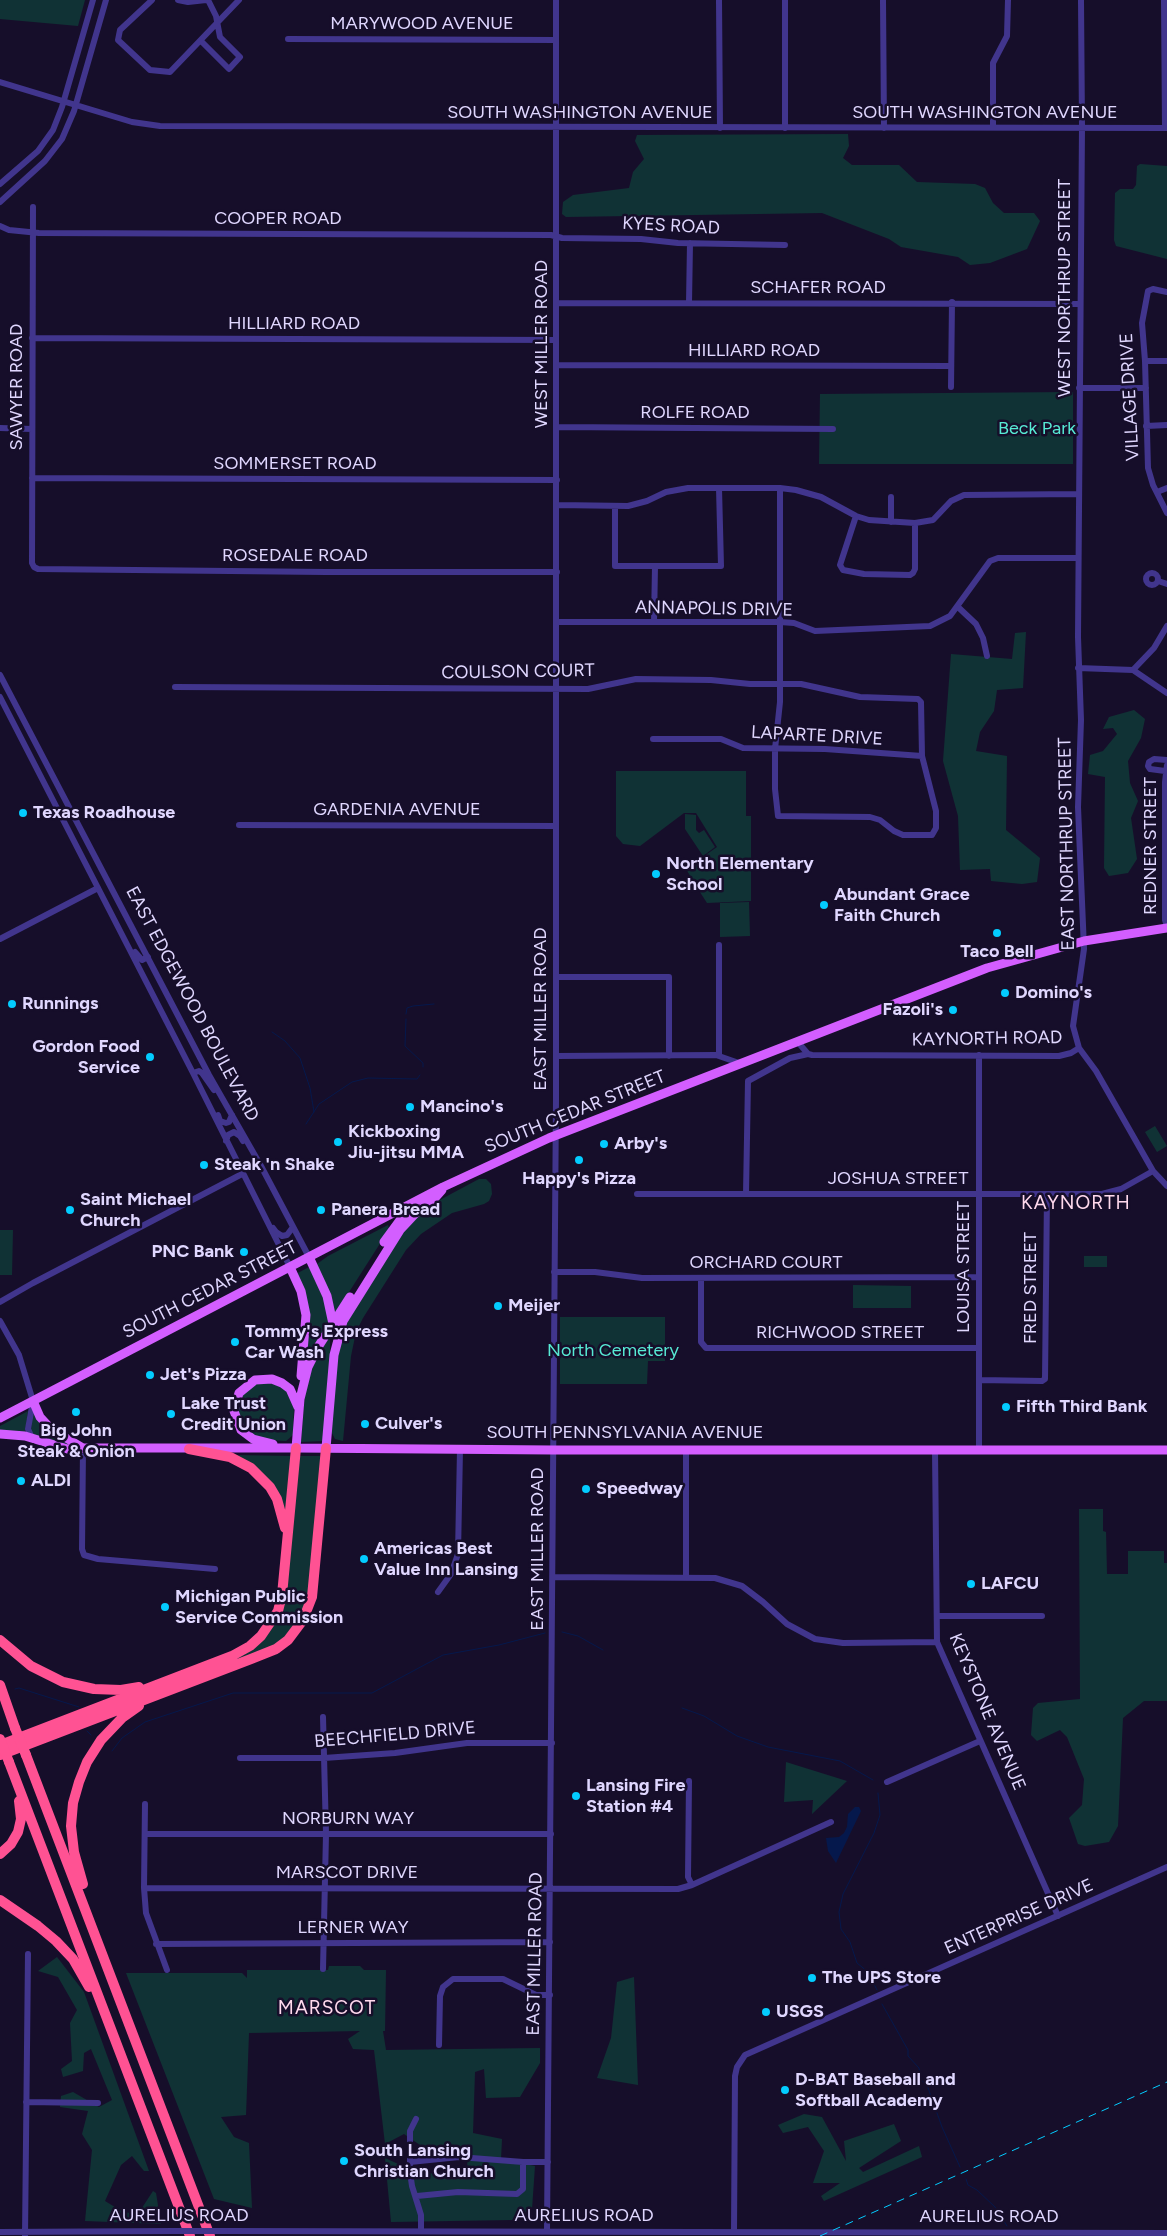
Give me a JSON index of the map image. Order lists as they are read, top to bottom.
{
  "streets": {
    "main road": ["EAST EDGEWOOD BOULEVARD", "SOUTH CEDAR STREET", "SOUTH PENNSYLVANIA AVENUE"],
    "street": [
      "MARYWOOD AVENUE",
      "SOUTH WASHINGTON AVENUE",
      "COOPER ROAD",
      "KYES ROAD",
      "SCHAFER ROAD",
      "WEST NORTHRUP STREET",
      "HILLIARD ROAD",
      "WEST MILLER ROAD",
      "SAWYER ROAD",
      "VILLAGE DRIVE",
      "ROLFE ROAD",
      "SOMMERSET ROAD",
      "ROSEDALE ROAD",
      "ANNAPOLIS DRIVE",
      "COULSON COURT",
      "LAPARTE DRIVE",
      "GARDENIA AVENUE",
      "EAST NORTHRUP STREET",
      "REDNER STREET",
      "EAST MILLER ROAD",
      "KAYNORTH ROAD",
      "JOSHUA STREET",
      "ORCHARD COURT",
      "LOUISA STREET",
      "FRED STREET",
      "RICHWOOD STREET",
      "KEYSTONE AVENUE",
      "BEECHFIELD DRIVE",
      "NORBURN WAY",
      "MARSCOT DRIVE",
      "ENTERPRISE DRIVE",
      "LERNER WAY",
      "AURELIUS ROAD"
    ]
  },
  "crossings": [
    ["MARYWOOD AVENUE", "WEST MILLER ROAD"],
    ["SOUTH WASHINGTON AVENUE", "WEST NORTHRUP STREET"],
    ["SOUTH WASHINGTON AVENUE", "WEST MILLER ROAD"],
    ["COOPER ROAD", "KYES ROAD"],
    ["COOPER ROAD", "WEST MILLER ROAD"],
    ["COOPER ROAD", "SAWYER ROAD"],
    ["KYES ROAD", "WEST MILLER ROAD"],
    ["SCHAFER ROAD", "WEST NORTHRUP STREET"],
    ["SCHAFER ROAD", "WEST MILLER ROAD"],
    ["WEST NORTHRUP STREET", "ANNAPOLIS DRIVE"],
    ["WEST NORTHRUP STREET", "EAST NORTHRUP STREET"],
    ["HILLIARD ROAD", "WEST MILLER ROAD"],
    ["HILLIARD ROAD", "SAWYER ROAD"],
    ["WEST MILLER ROAD", "ROLFE ROAD"],
    ["WEST MILLER ROAD", "SOMMERSET ROAD"],
    ["WEST MILLER ROAD", "ROSEDALE ROAD"],
    ["WEST MILLER ROAD", "ANNAPOLIS DRIVE"],
    ["WEST MILLER ROAD", "COULSON COURT"],
    ["WEST MILLER ROAD", "EAST MILLER ROAD"],
    ["SAWYER ROAD", "SOMMERSET ROAD"],
    ["SAWYER ROAD", "ROSEDALE ROAD"],
    ["COULSON COURT", "LAPARTE DRIVE"],
    ["COULSON COURT", "EAST MILLER ROAD"],
    ["GARDENIA AVENUE", "EAST MILLER ROAD"],
    ["EAST NORTHRUP STREET", "KAYNORTH ROAD"],
    ["EAST NORTHRUP STREET", "SOUTH CEDAR STREET"],
    ["REDNER STREET", "SOUTH CEDAR STREET"],
    ["EAST EDGEWOOD BOULEVARD", "SOUTH CEDAR STREET"],
    ["EAST MILLER ROAD", "SOUTH CEDAR STREET"],
    ["EAST MILLER ROAD", "ORCHARD COURT"],
    ["EAST MILLER ROAD", "SOUTH PENNSYLVANIA AVENUE"],
    ["EAST MILLER ROAD", "BEECHFIELD DRIVE"],
    ["EAST MILLER ROAD", "NORBURN WAY"],
    ["EAST MILLER ROAD", "MARSCOT DRIVE"],
    ["EAST MILLER ROAD", "LERNER WAY"],
    ["EAST MILLER ROAD", "AURELIUS ROAD"],
    ["KAYNORTH ROAD", "JOSHUA STREET"],
    ["KAYNORTH ROAD", "LOUISA STREET"],
    ["SOUTH CEDAR STREET", "SOUTH PENNSYLVANIA AVENUE"],
    ["JOSHUA STREET", "LOUISA STREET"],
    ["JOSHUA STREET", "FRED STREET"],
    ["ORCHARD COURT", "LOUISA STREET"],
    ["ORCHARD COURT", "RICHWOOD STREET"],
    ["LOUISA STREET", "FRED STREET"],
    ["LOUISA STREET", "RICHWOOD STREET"],
    ["LOUISA STREET", "SOUTH PENNSYLVANIA AVENUE"],
    ["SOUTH PENNSYLVANIA AVENUE", "KEYSTONE AVENUE"],
    ["KEYSTONE AVENUE", "ENTERPRISE DRIVE"],
    ["ENTERPRISE DRIVE", "AURELIUS ROAD"]
  ],
  "districts": ["KAYNORTH", "MARSCOT"],
  "parks": ["Beck Park", "North Cemetery"],
  "places": [
    "Texas Roadhouse",
    "North Elementary School",
    "Abundant Grace Faith Church",
    "Taco Bell",
    "Domino's",
    "Runnings",
    "Fazoli's",
    "Gordon Food Service",
    "Mancino's",
    "Kickboxing Jiu-jitsu MMA",
    "Arby's",
    "Happy's Pizza",
    "Steak 'n Shake",
    "Saint Michael Church",
    "Panera Bread",
    "PNC Bank",
    "Meijer",
    "Tommy's Express Car Wash",
    "Jet's Pizza",
    "Fifth Third Bank",
    "Big John Steak & Onion",
    "Lake Trust Credit Union",
    "Culver's",
    "ALDI",
    "Speedway",
    "Americas Best Value Inn Lansing",
    "LAFCU",
    "Michigan Public Service Commission",
    "Lansing Fire Station #4",
    "The UPS Store",
    "USGS",
    "D-BAT Baseball and Softball Academy",
    "South Lansing Christian Church"
  ]
}
